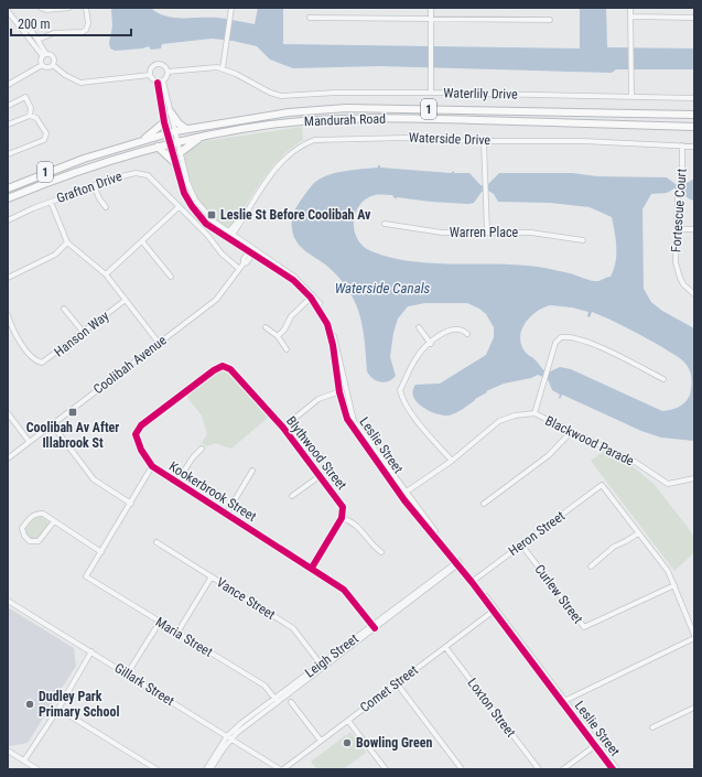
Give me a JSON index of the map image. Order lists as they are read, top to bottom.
{
  "streets": {
    "highway": ["1", "Mandurah Road"],
    "street": [
      "Waterlily Drive",
      "Waterside Drive",
      "Grafton Drive",
      "Fortescue Court",
      "Warren Place",
      "Hanson Way",
      "Coolibah Avenue",
      "Blackwood Parade",
      "Leslie Street",
      "Blythwood Street",
      "Kookerbrook Street",
      "Heron Street",
      "Curlew Street",
      "Vance Street",
      "Maria Street",
      "Leigh Street",
      "Gillark Street",
      "Comet Street",
      "Loxton Street"
    ]
  },
  "crossings": [
    ["Waterlily Drive", "Leslie Street"],
    ["Mandurah Road", "Leslie Street"],
    ["Waterside Drive", "Fortescue Court"],
    ["Waterside Drive", "Leslie Street"],
    ["Grafton Drive", "Coolibah Avenue"],
    ["Coolibah Avenue", "Leslie Street"],
    ["Blackwood Parade", "Leslie Street"],
    ["Leslie Street", "Heron Street"],
    ["Leslie Street", "Leigh Street"],
    ["Leslie Street", "Comet Street"],
    ["Blythwood Street", "Kookerbrook Street"],
    ["Kookerbrook Street", "Leigh Street"],
    ["Heron Street", "Curlew Street"],
    ["Vance Street", "Leigh Street"],
    ["Maria Street", "Leigh Street"],
    ["Leigh Street", "Gillark Street"],
    ["Comet Street", "Loxton Street"]
  ],
  "water": ["Waterside Canals"],
  "places": {
    "transit": ["Leslie St Before Coolibah Av", "Coolibah Av After Illabrook St"],
    "other": ["Dudley Park Primary School", "Bowling Green"]
  },
  "scale_bar": "200 m"
}
